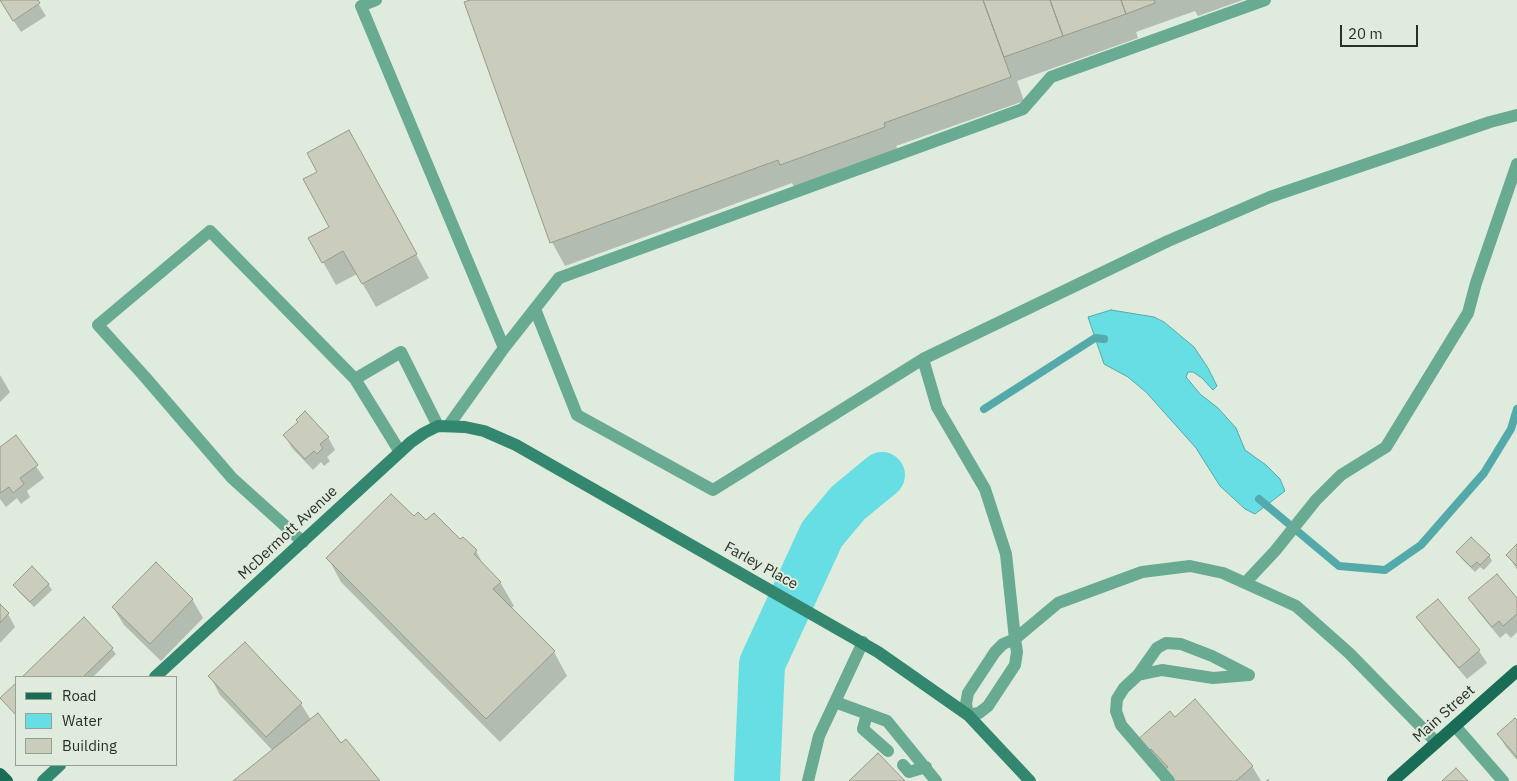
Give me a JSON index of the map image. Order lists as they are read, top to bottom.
{
  "streets": {
    "main road": ["McDermott Avenue", "Farley Place", "Main Street"]
  },
  "crossings": [
    ["McDermott Avenue", "Farley Place"]
  ],
  "legend": ["Road", "Water", "Building"],
  "scale_bar": "20 m"
}
